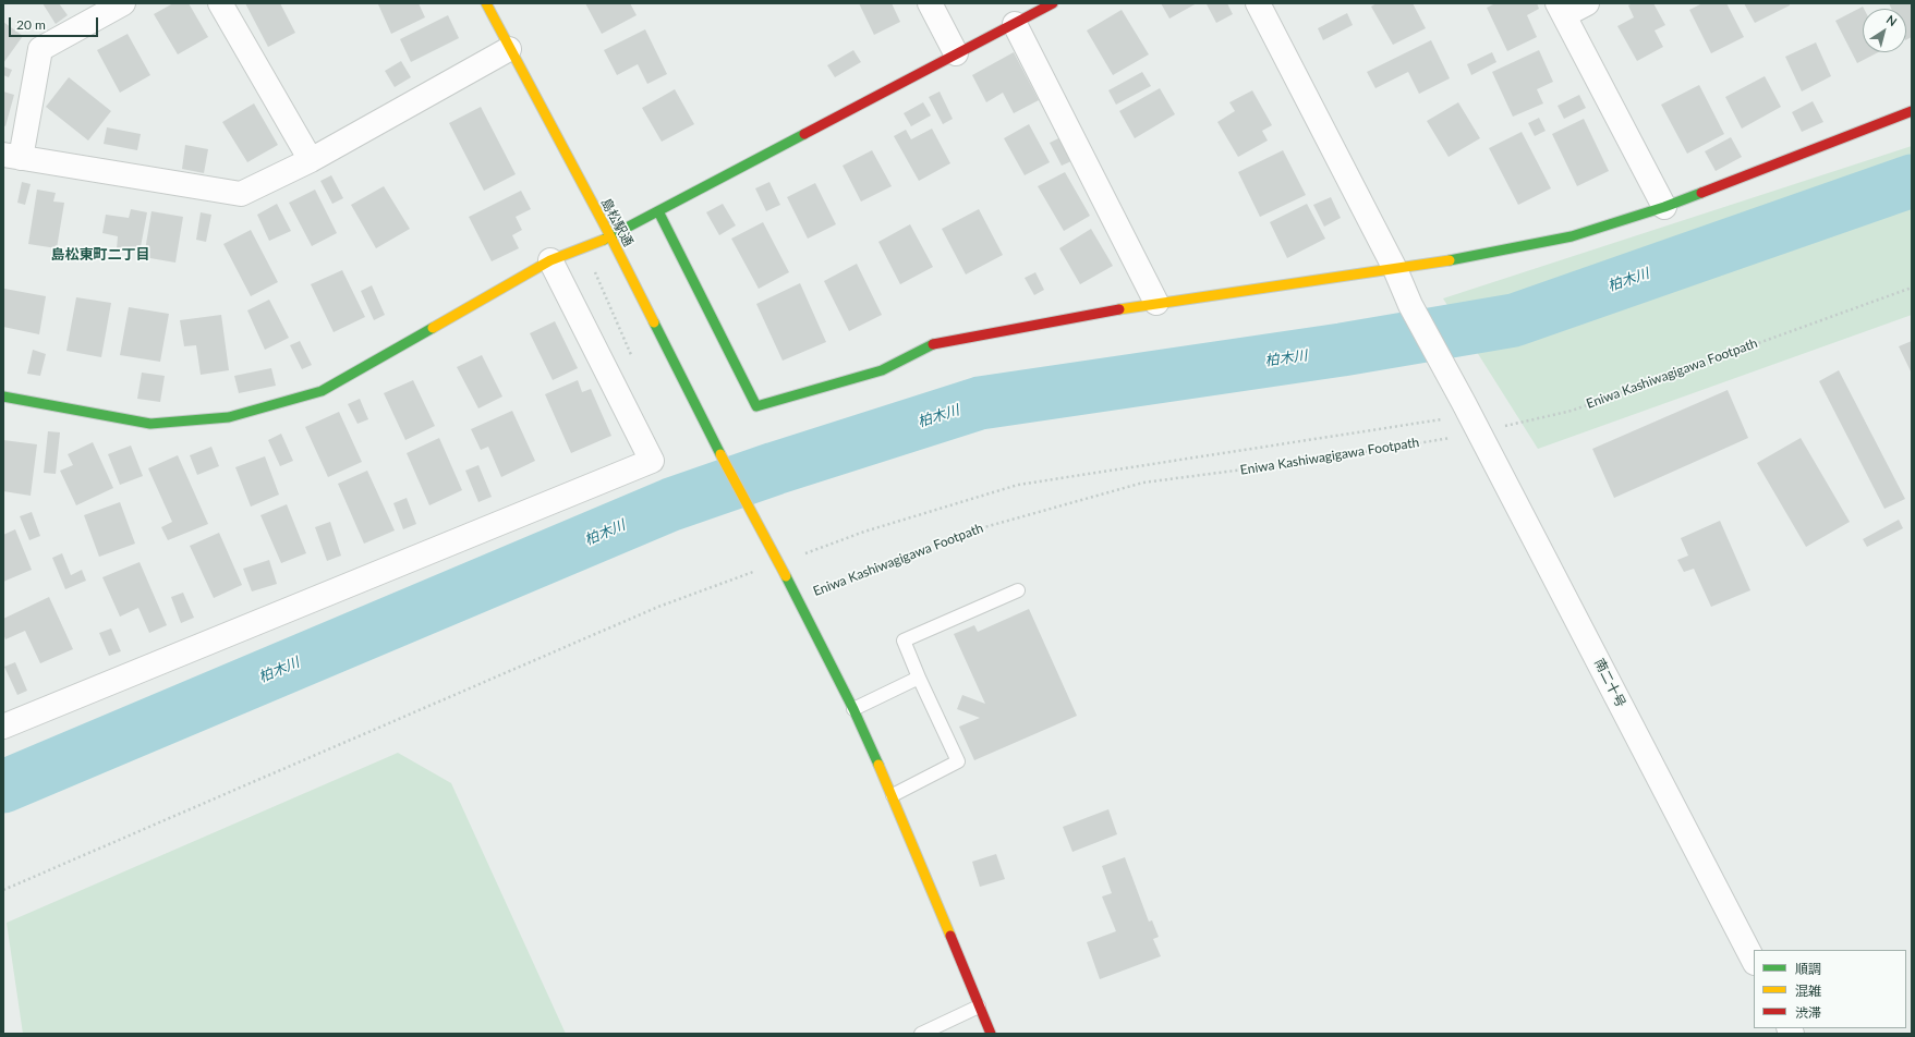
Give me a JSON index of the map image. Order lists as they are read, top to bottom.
{
  "streets": {
    "street": ["島松駅通", "南二十号"],
    "path": ["Eniwa Kashiwagigawa Footpath"]
  },
  "crossings": [
    ["島松駅通", "Eniwa Kashiwagigawa Footpath"]
  ],
  "districts": ["島松東町二丁目"],
  "water": ["柏木川"],
  "legend": ["順調", "混雑", "渋滞"],
  "scale_bar": "20 m",
  "north": "top right"
}
